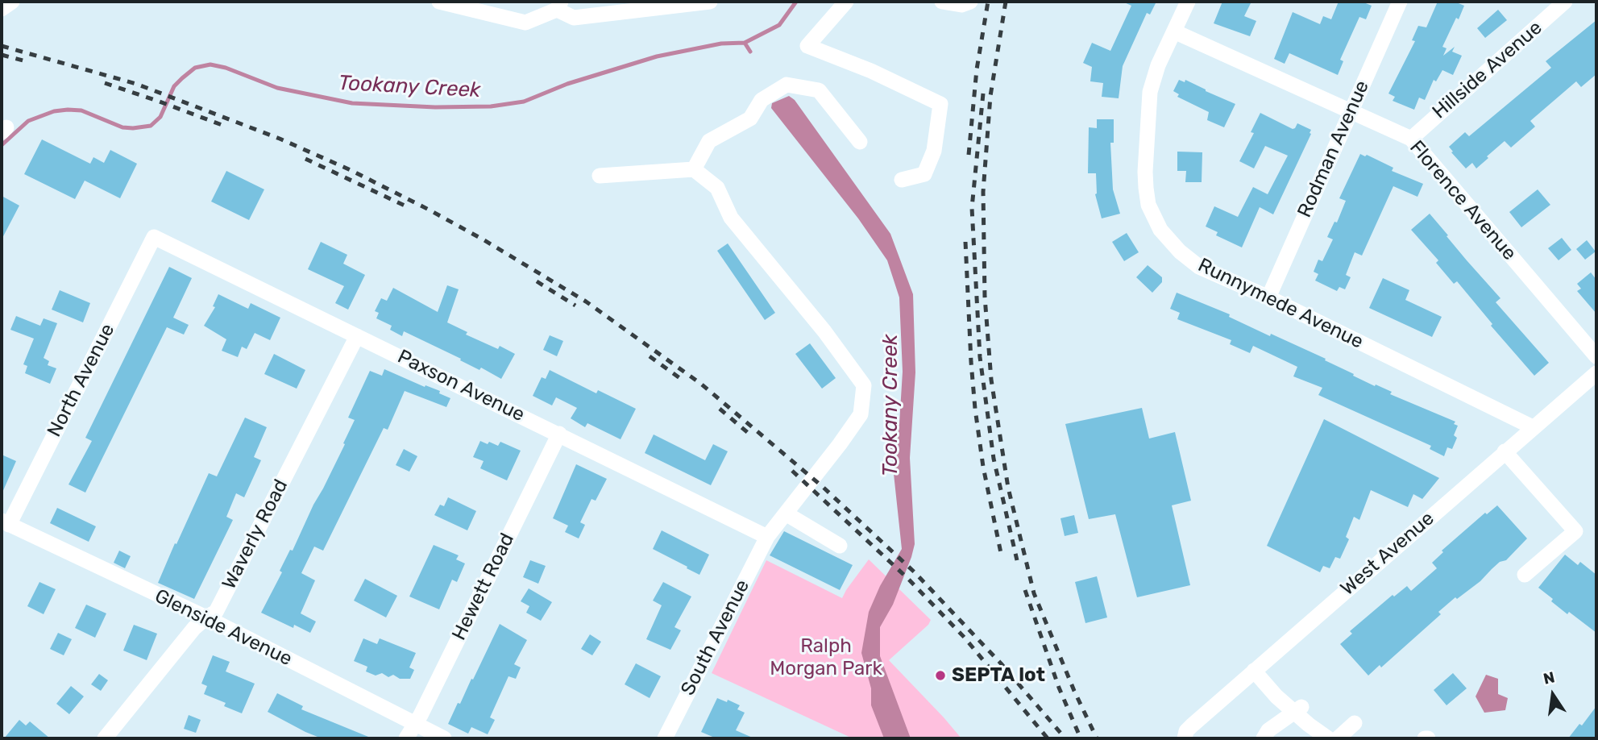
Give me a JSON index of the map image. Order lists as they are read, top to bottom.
{
  "streets": {
    "street": [
      "Hillside Avenue",
      "Rodman Avenue",
      "Florence Avenue",
      "Runnymede Avenue",
      "North Avenue",
      "Paxson Avenue",
      "Waverly Road",
      "West Avenue",
      "Hewett Road",
      "Glenside Avenue",
      "South Avenue"
    ]
  },
  "crossings": [
    ["Hillside Avenue", "Florence Avenue"],
    ["Rodman Avenue", "Florence Avenue"],
    ["Rodman Avenue", "Runnymede Avenue"],
    ["Florence Avenue", "Runnymede Avenue"],
    ["Runnymede Avenue", "West Avenue"],
    ["North Avenue", "Paxson Avenue"],
    ["North Avenue", "Glenside Avenue"],
    ["Paxson Avenue", "Waverly Road"],
    ["Paxson Avenue", "Hewett Road"],
    ["Paxson Avenue", "South Avenue"],
    ["Waverly Road", "Glenside Avenue"],
    ["Hewett Road", "Glenside Avenue"]
  ],
  "water": ["Tookany Creek"],
  "parks": ["Ralph Morgan Park"],
  "places": ["SEPTA lot"],
  "north": "top"
}
